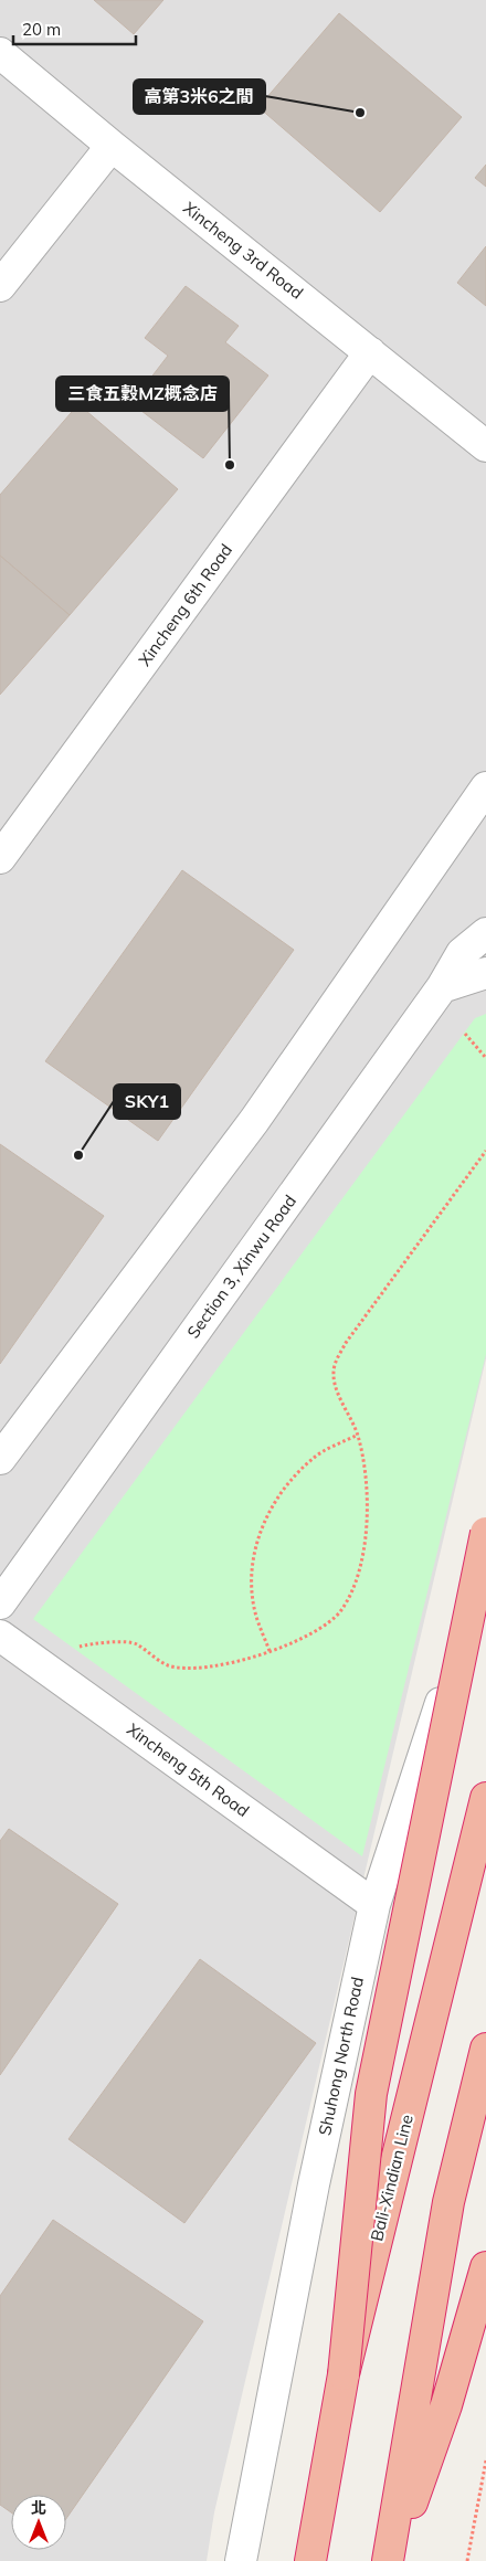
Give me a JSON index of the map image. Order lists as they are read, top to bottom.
{
  "streets": {
    "highway": ["Bali-Xindian Line"],
    "street": [
      "Xincheng 3rd Road",
      "Xincheng 6th Road",
      "Section 3, Xinwu Road",
      "Xincheng 5th Road",
      "Shuhong North Road"
    ]
  },
  "crossings": [
    ["Xincheng 3rd Road", "Xincheng 6th Road"],
    ["Xincheng 5th Road", "Shuhong North Road"]
  ],
  "places": ["高第3米6之間", "三食五穀MZ概念店", "SKY1"],
  "scale_bar": "20 m",
  "north": "top"
}
